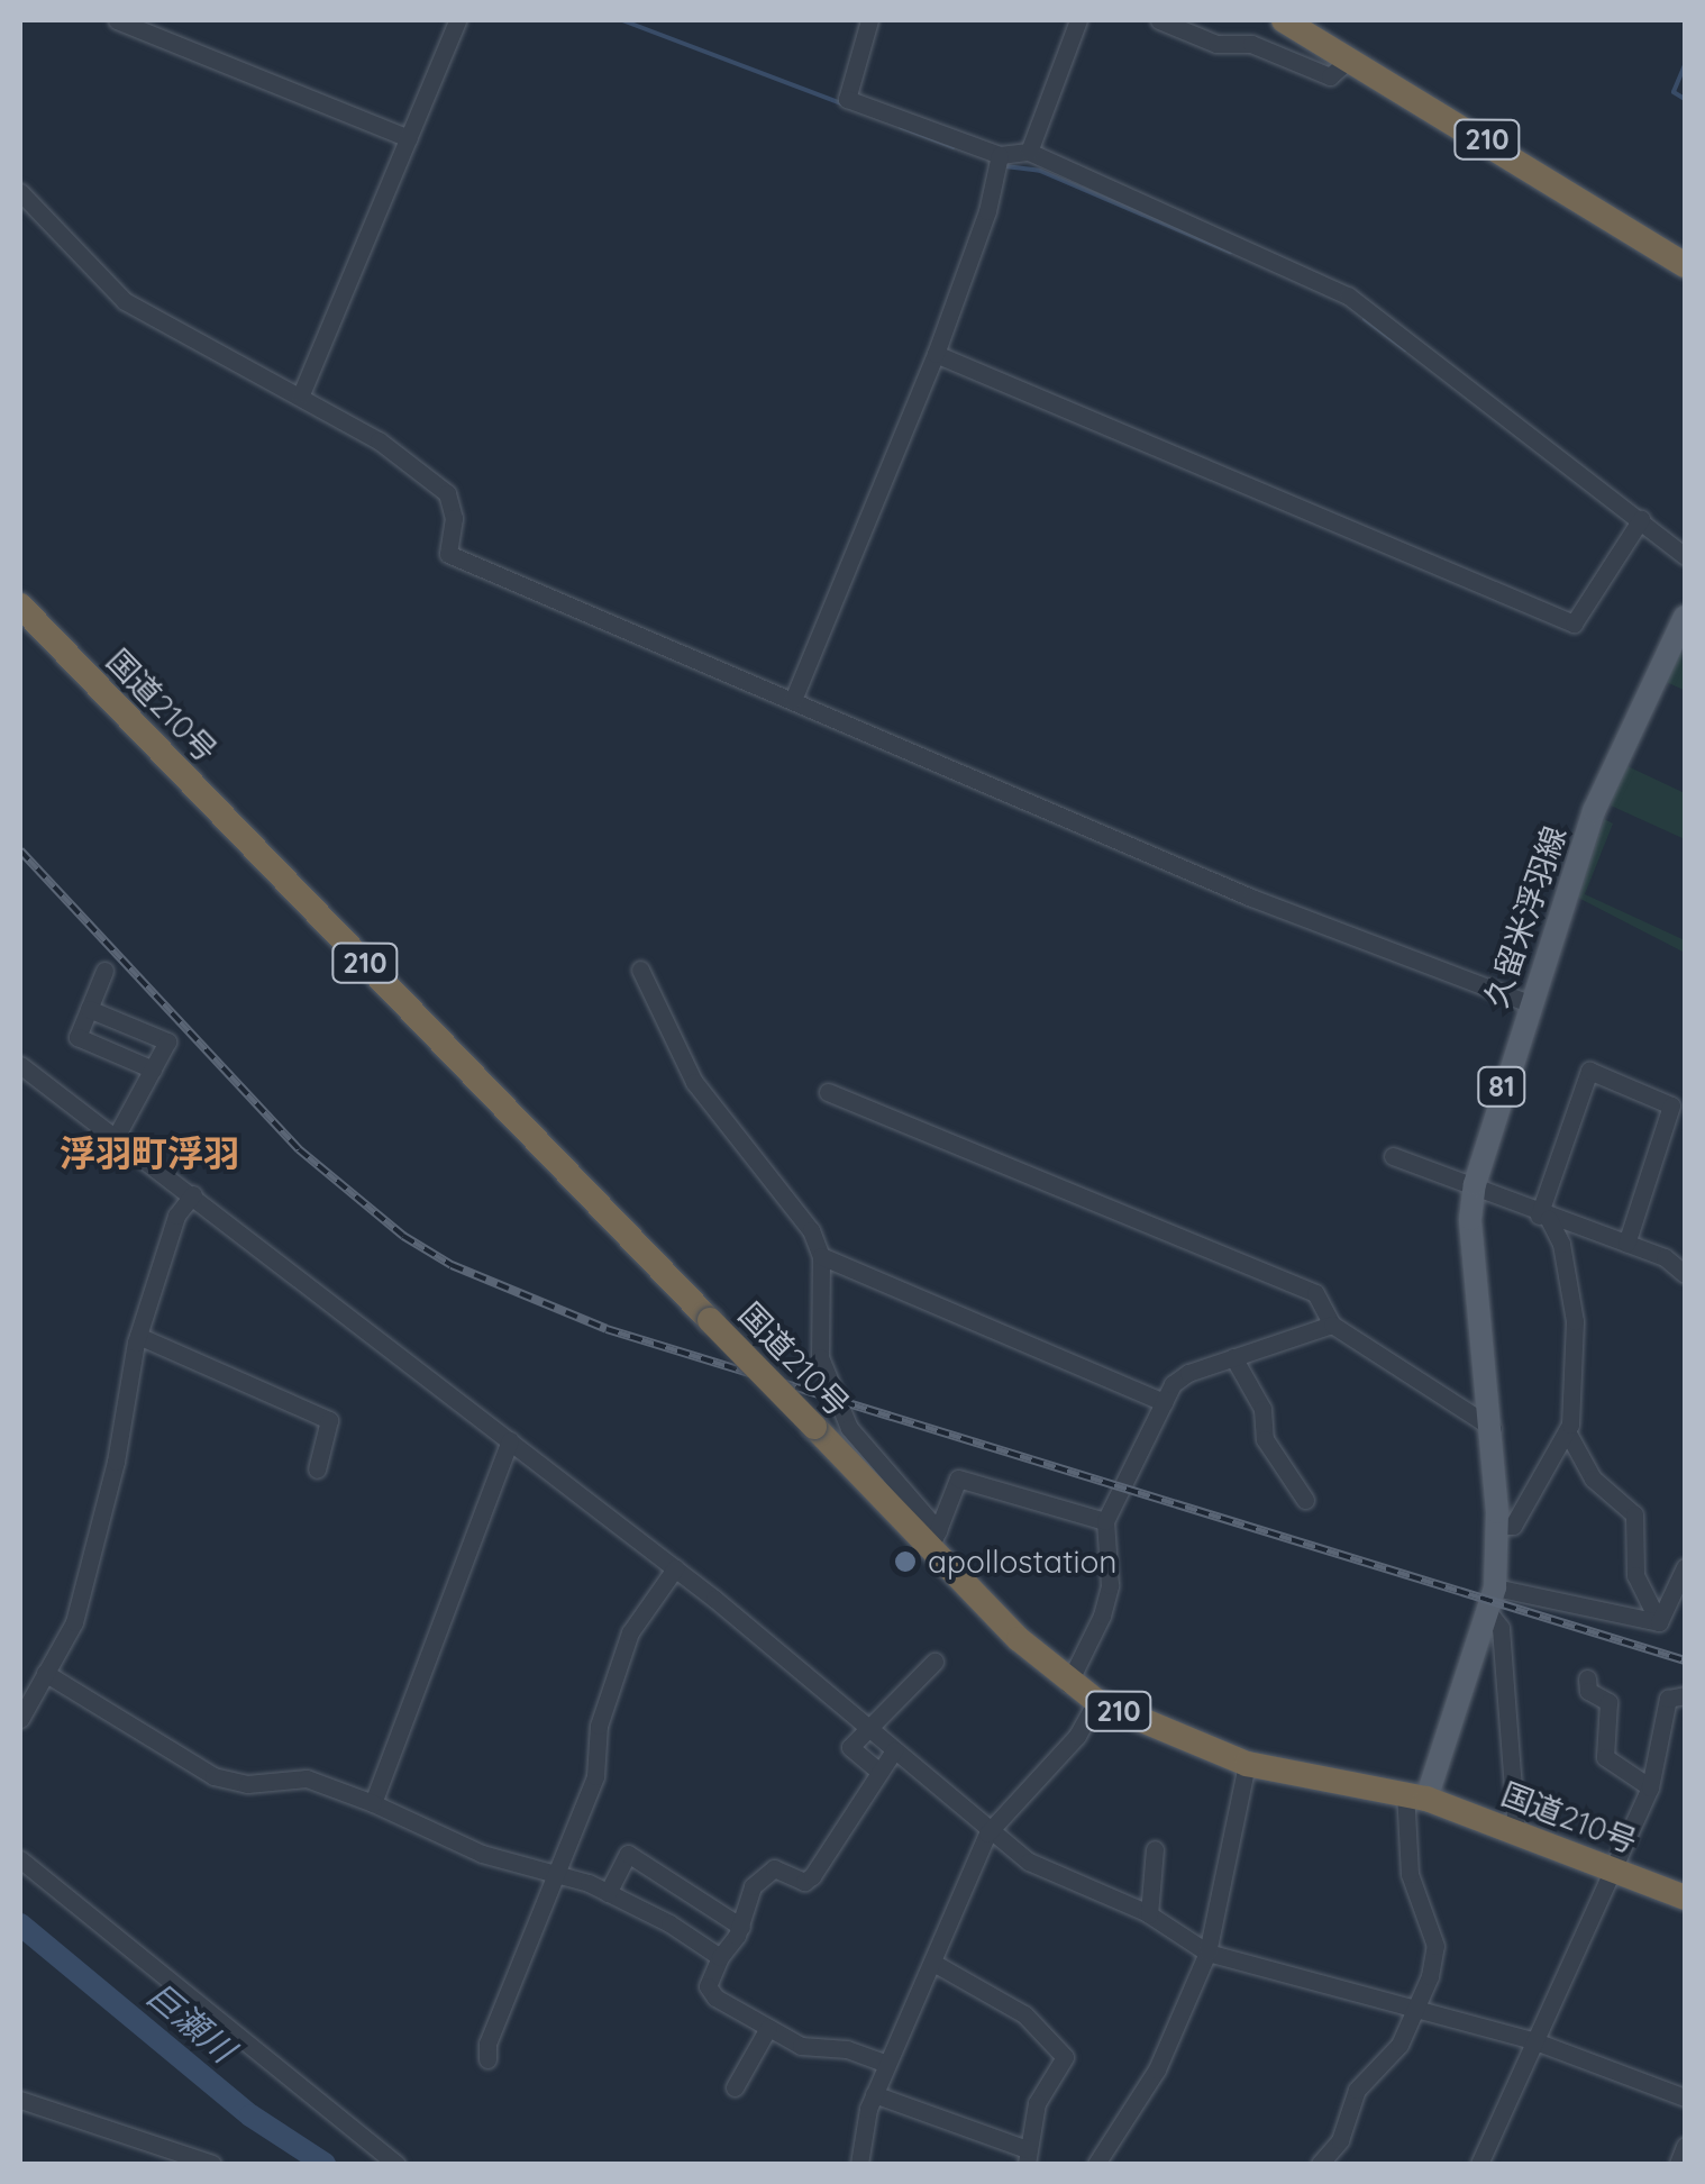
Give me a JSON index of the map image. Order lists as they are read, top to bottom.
{
  "streets": {
    "highway": ["210", "国道210号"],
    "main road": ["久留米浮羽線", "81"]
  },
  "crossings": [
    ["国道210号", "81"],
    ["久留米浮羽線", "81"]
  ],
  "districts": ["浮羽町浮羽"],
  "water": ["巨瀬川"],
  "places": ["apollostation"]
}
